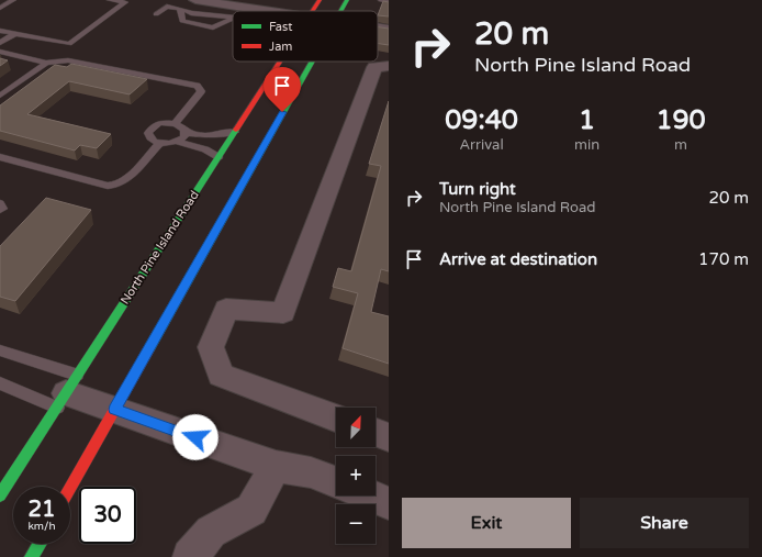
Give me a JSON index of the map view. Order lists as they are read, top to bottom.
{
  "streets": {
    "main road": ["North Pine Island Road"]
  },
  "legend": ["Fast", "Jam"],
  "north": "top right",
  "page": {
    "turn": ["20 m", "North Pine Island Road"],
    "eta": [
      "09:40",
      "Arrival",
      "1",
      "min",
      "190",
      "m"
    ],
    "list": [
      {
        "name": "Turn right",
        "note": "North Pine Island Road",
        "value": "20 m"
      },
      {
        "name": "Arrive at destination",
        "value": "170 m"
      }
    ],
    "map_buttons": ["+", "−"],
    "speed": "21 km/h",
    "limit": "30",
    "buttons": ["Exit", "Share"]
  }
}
